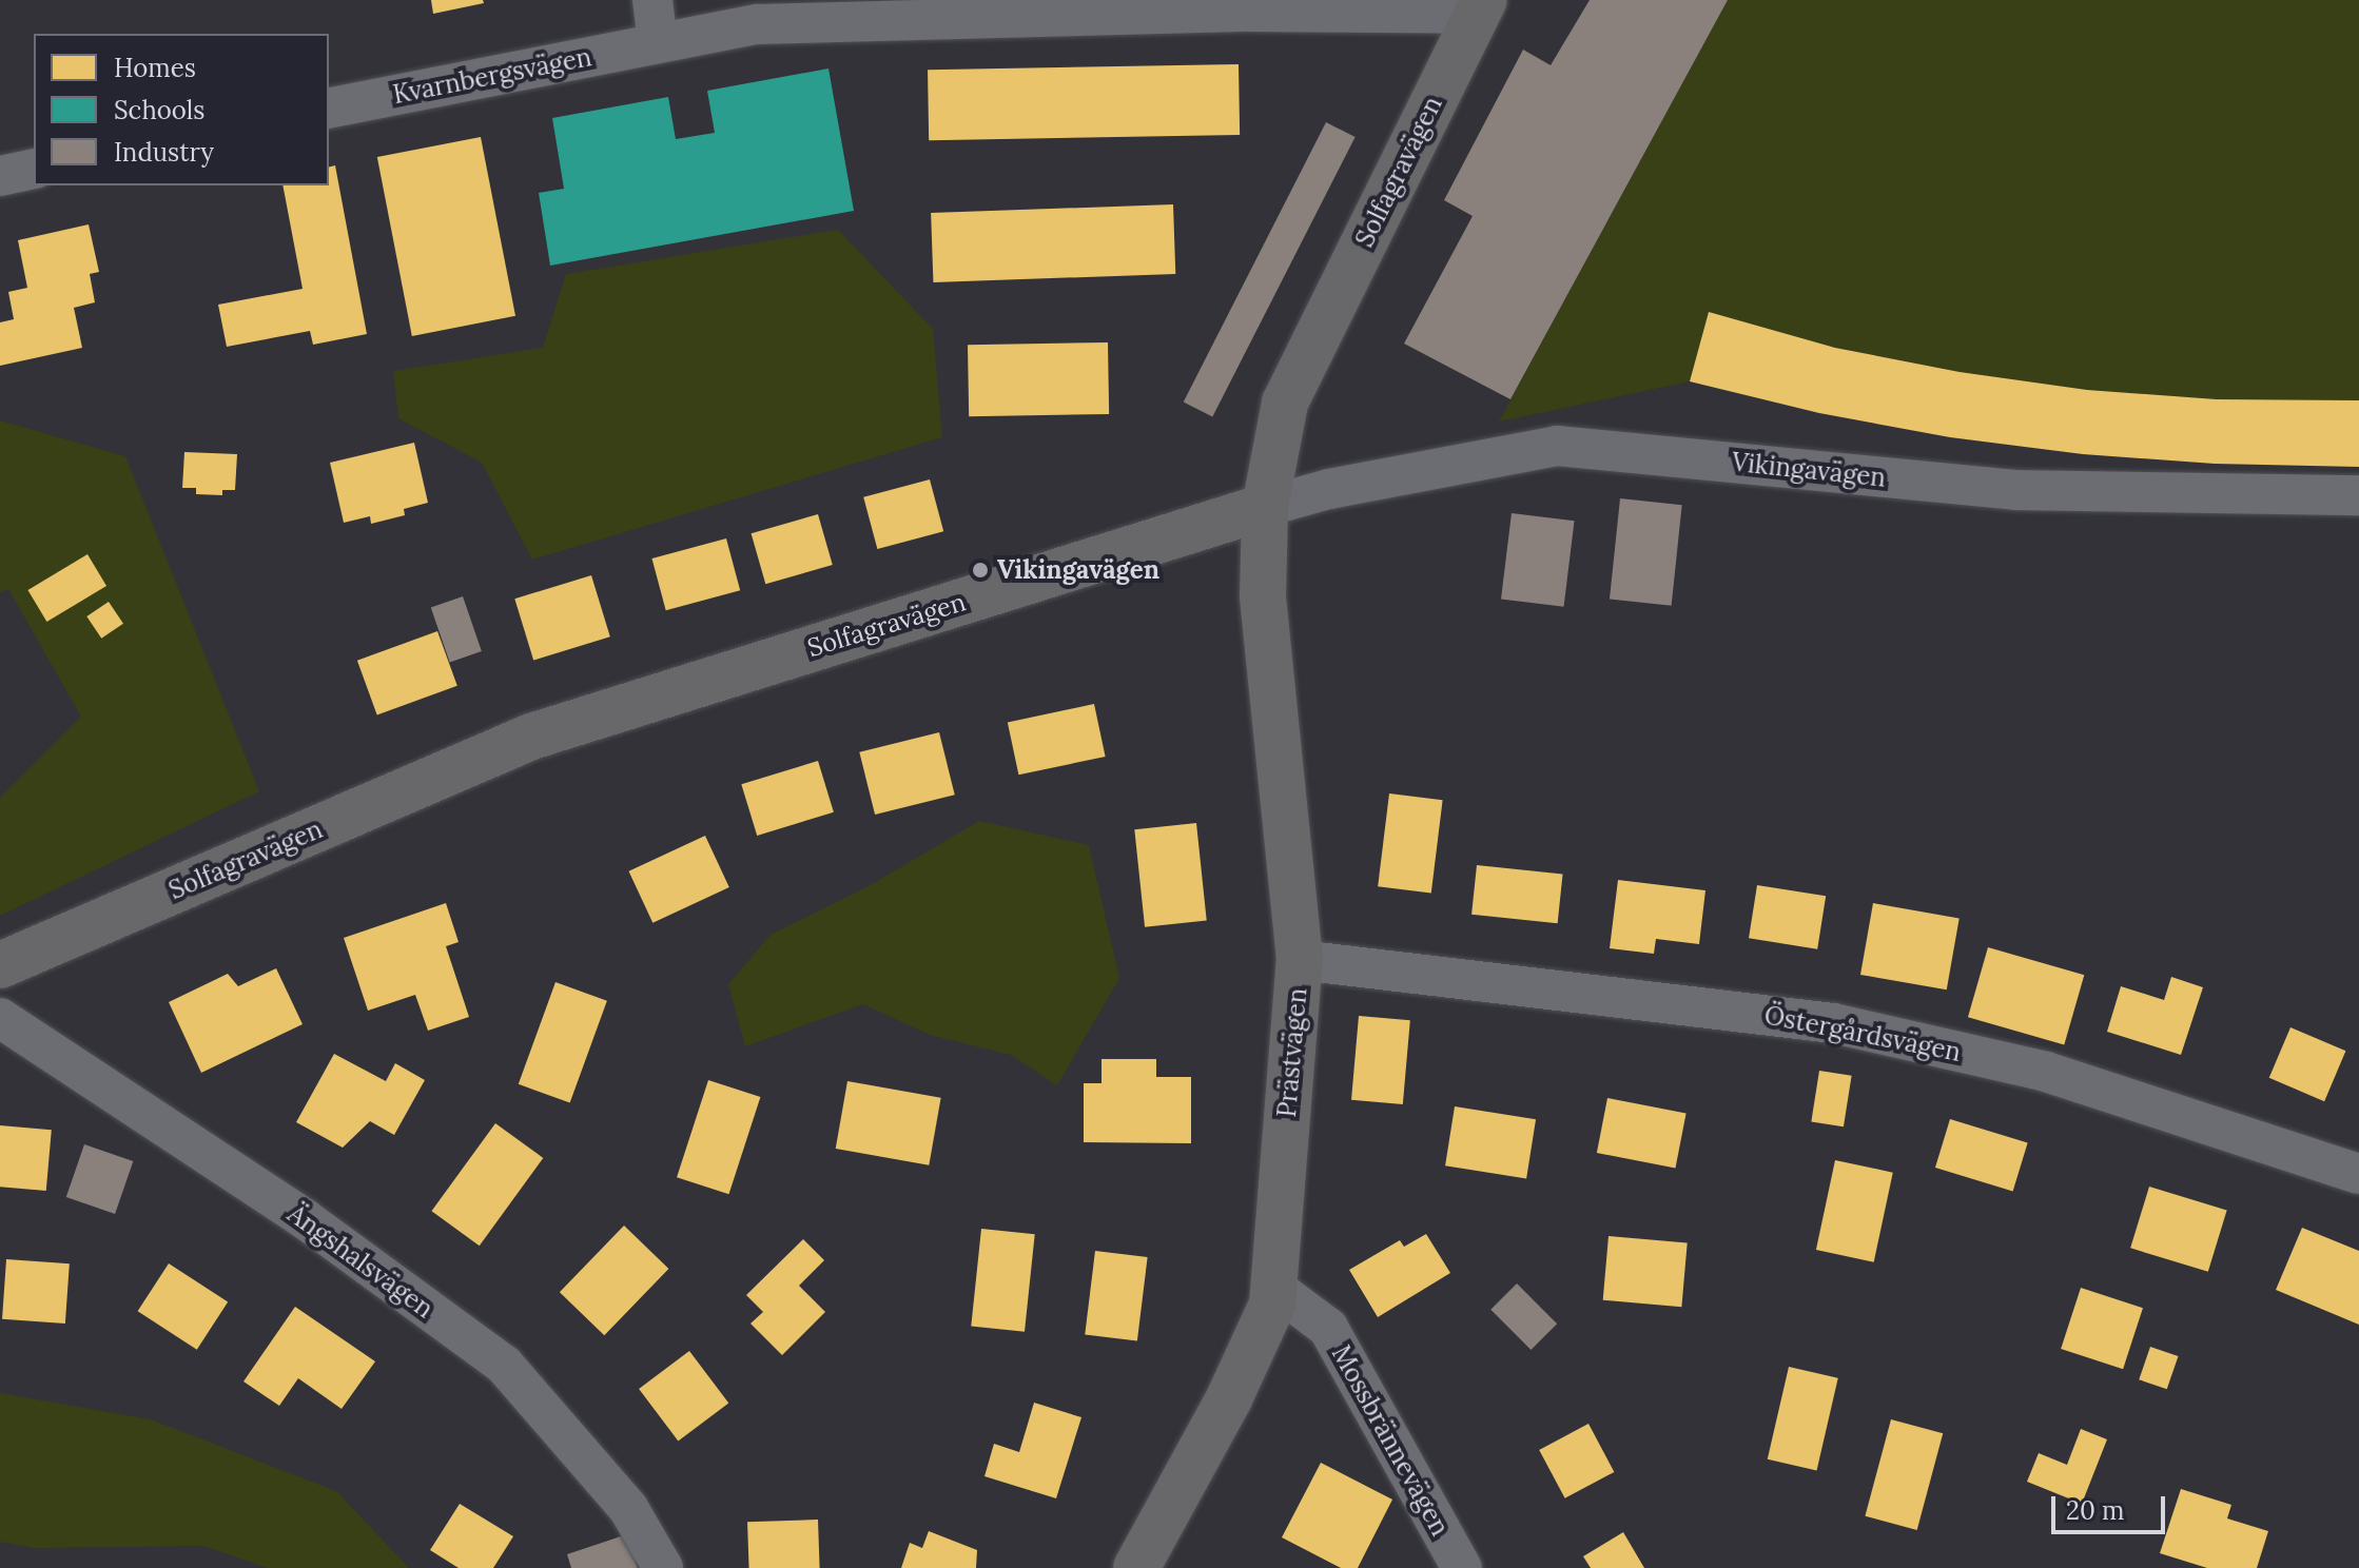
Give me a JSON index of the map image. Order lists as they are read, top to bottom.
{
  "streets": {
    "street": [
      "Kvarnbergsvägen",
      "Solfagravägen",
      "Vikingavägen",
      "Östergårdsvägen",
      "Prästvägen",
      "Ängshalsvägen",
      "Mossbrännevägen"
    ]
  },
  "crossings": [
    ["Kvarnbergsvägen", "Solfagravägen"],
    ["Solfagravägen", "Vikingavägen"],
    ["Solfagravägen", "Prästvägen"],
    ["Vikingavägen", "Prästvägen"],
    ["Östergårdsvägen", "Prästvägen"],
    ["Prästvägen", "Mossbrännevägen"]
  ],
  "places": ["Vikingavägen"],
  "legend": ["Homes", "Schools", "Industry"],
  "scale_bar": "20 m"
}
